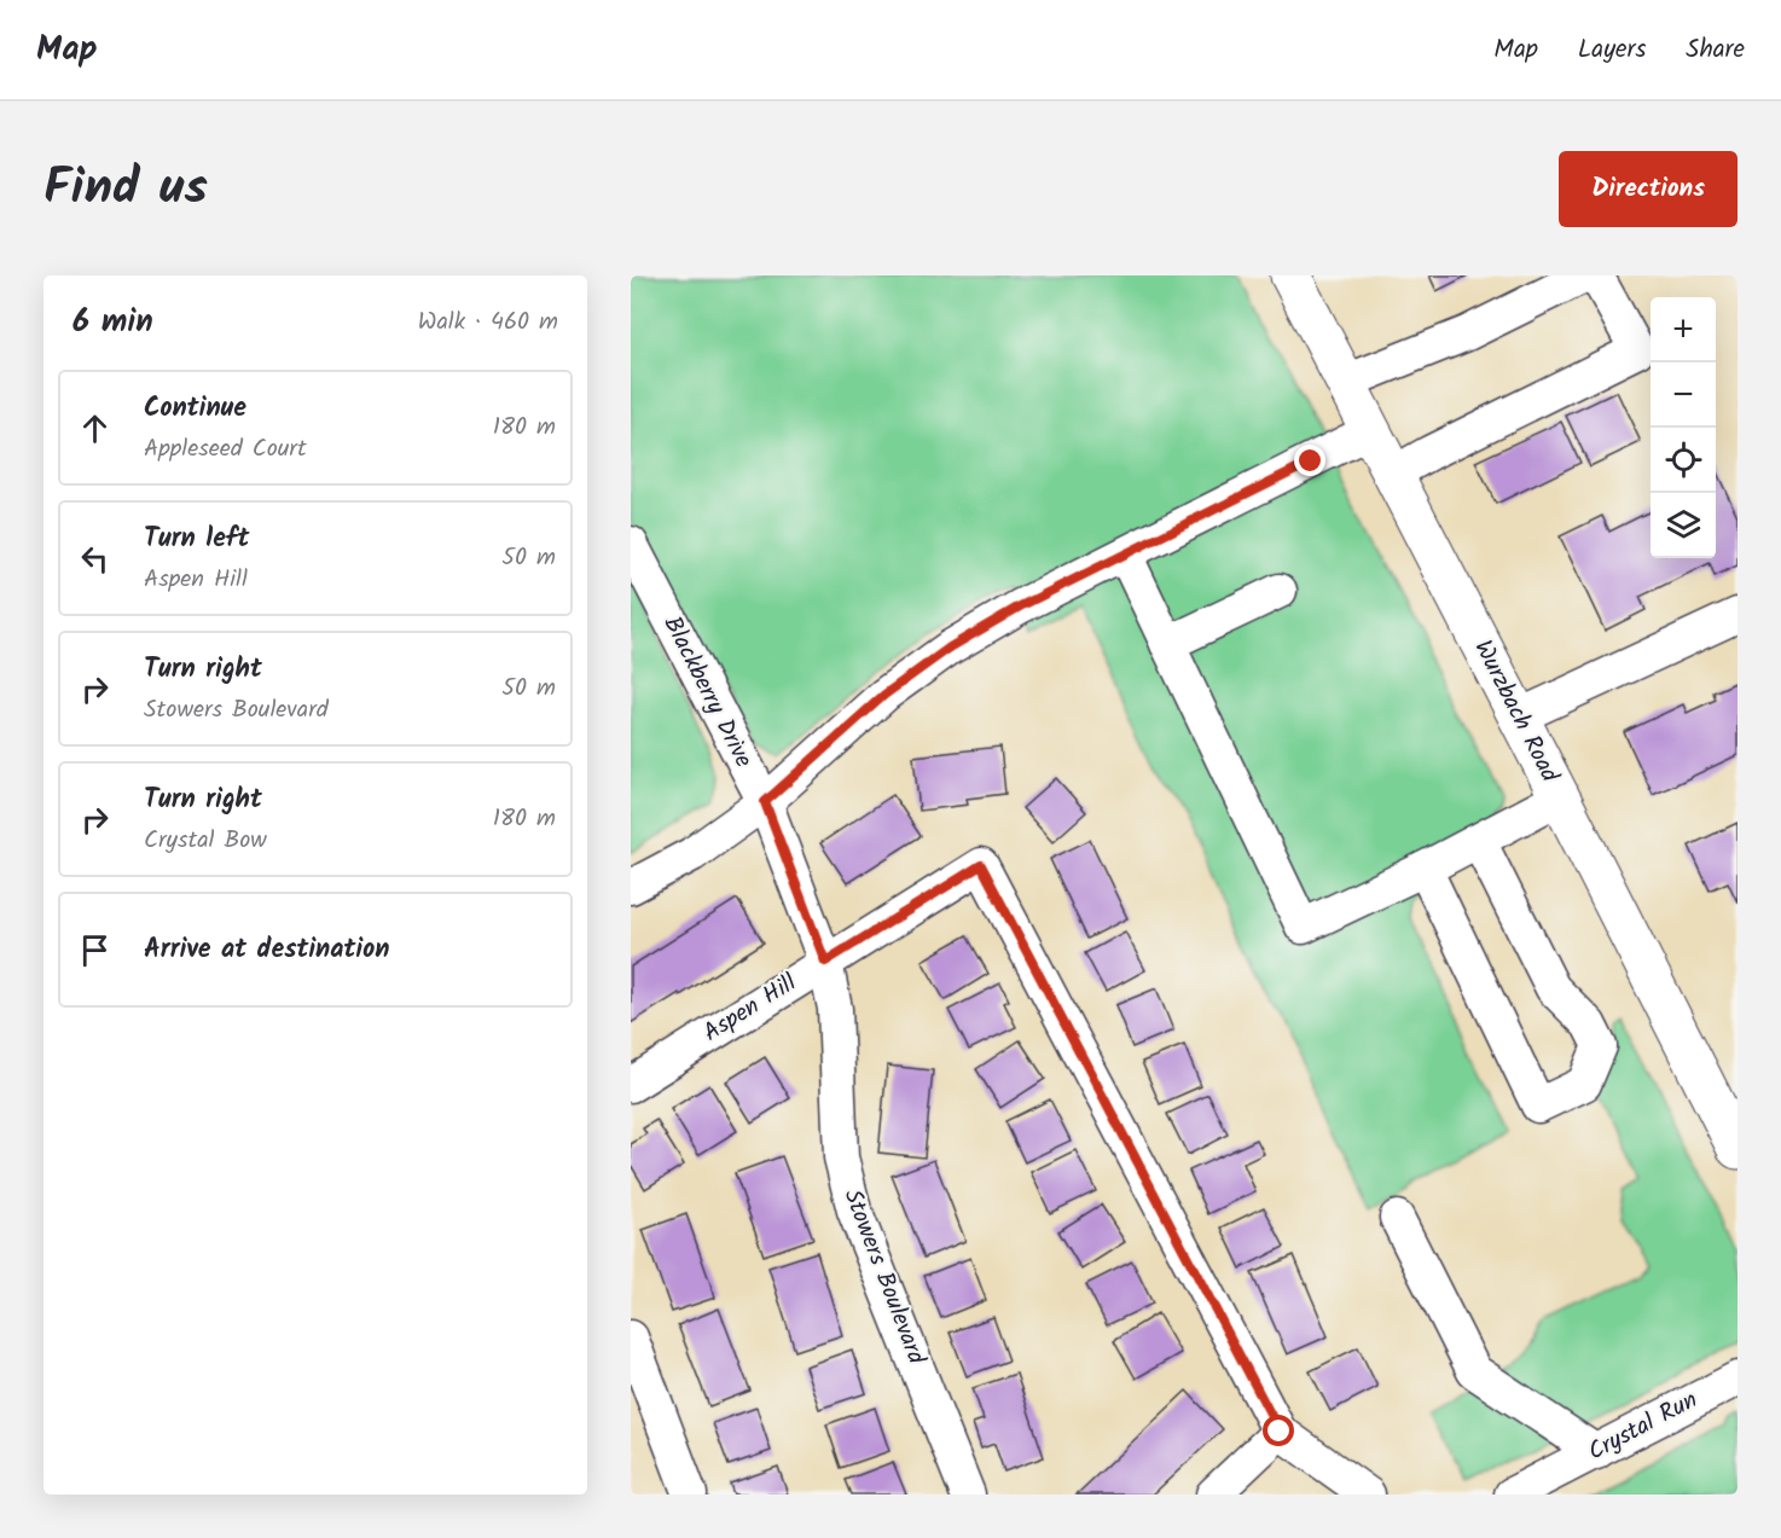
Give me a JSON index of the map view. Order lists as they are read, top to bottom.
{
  "streets": {
    "main road": ["Wurzbach Road"],
    "street": [
      "Blackberry Drive",
      "Aspen Hill",
      "Stowers Boulevard",
      "Crystal Run"
    ]
  },
  "crossings": [
    ["Blackberry Drive", "Stowers Boulevard"],
    ["Aspen Hill", "Stowers Boulevard"]
  ],
  "page": {
    "header": "Map",
    "nav": ["Map", "Layers", "Share"],
    "title": "Find us",
    "buttons": "Directions",
    "heading": ["6 min", "Walk · 460 m"],
    "map_buttons": ["+", "−"],
    "list": [
      ["Continue", "Appleseed Court", "180 m"],
      ["Turn left", "Aspen Hill", "50 m"],
      ["Turn right", "Stowers Boulevard", "50 m"],
      ["Turn right", "Crystal Bow", "180 m"],
      "Arrive at destination"
    ]
  }
}
